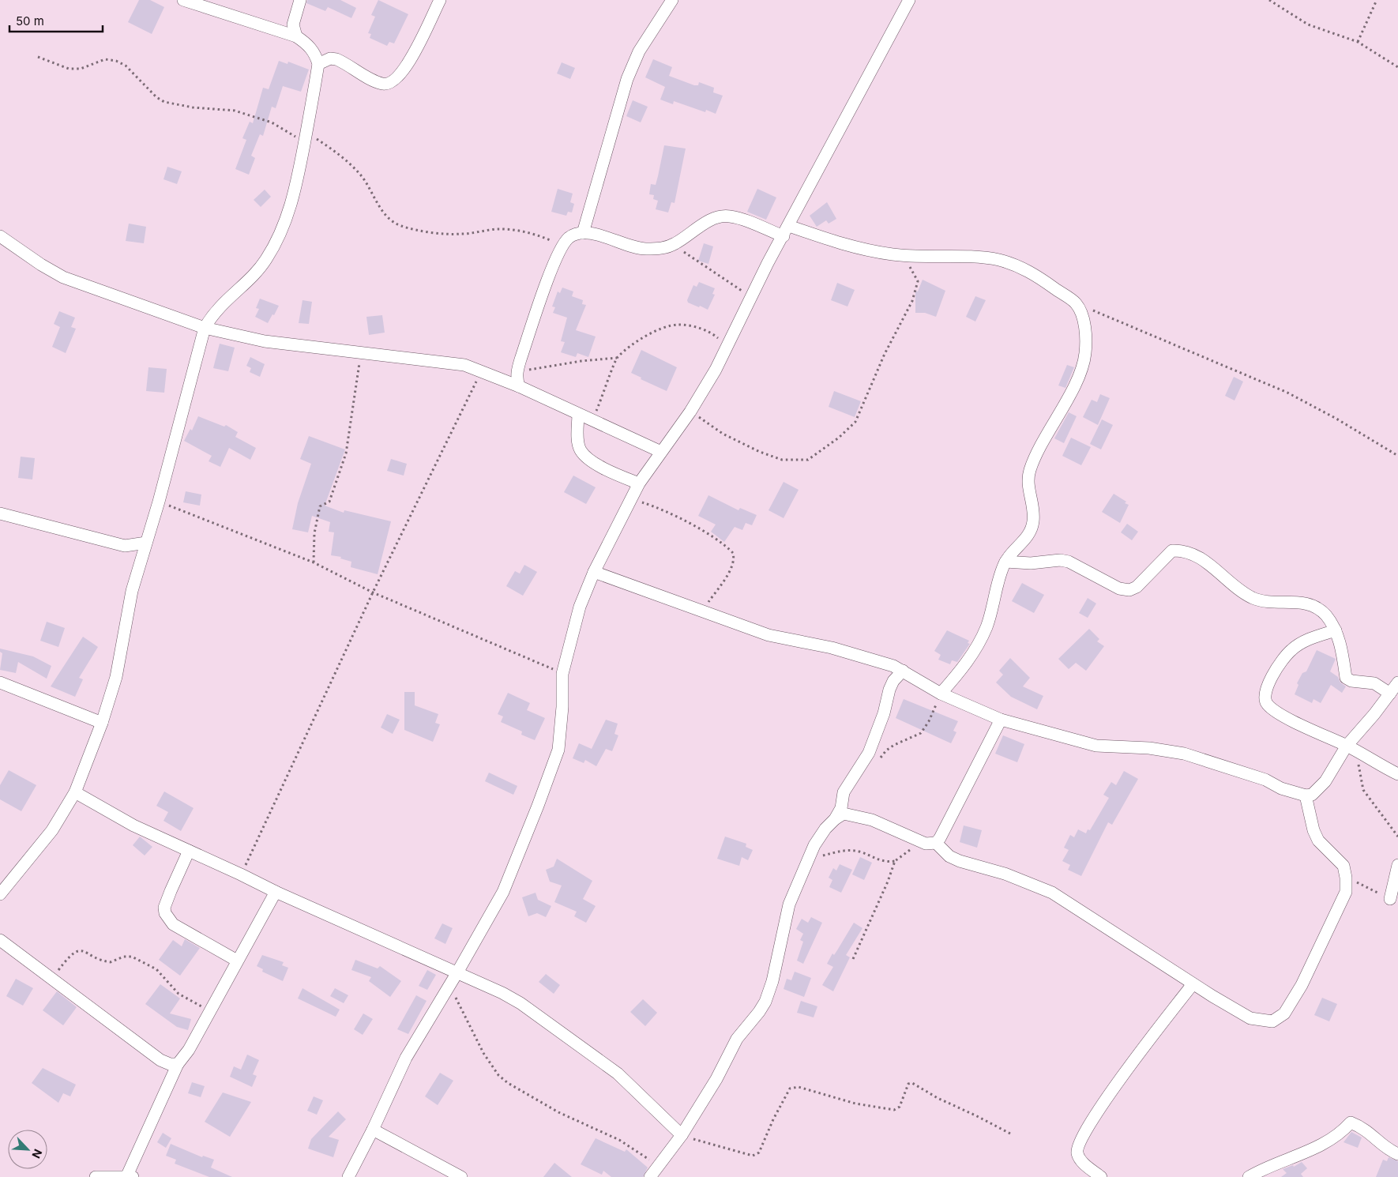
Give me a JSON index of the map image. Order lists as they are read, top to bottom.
{
  "scale_bar": "50 m",
  "north": "bottom right"
}
